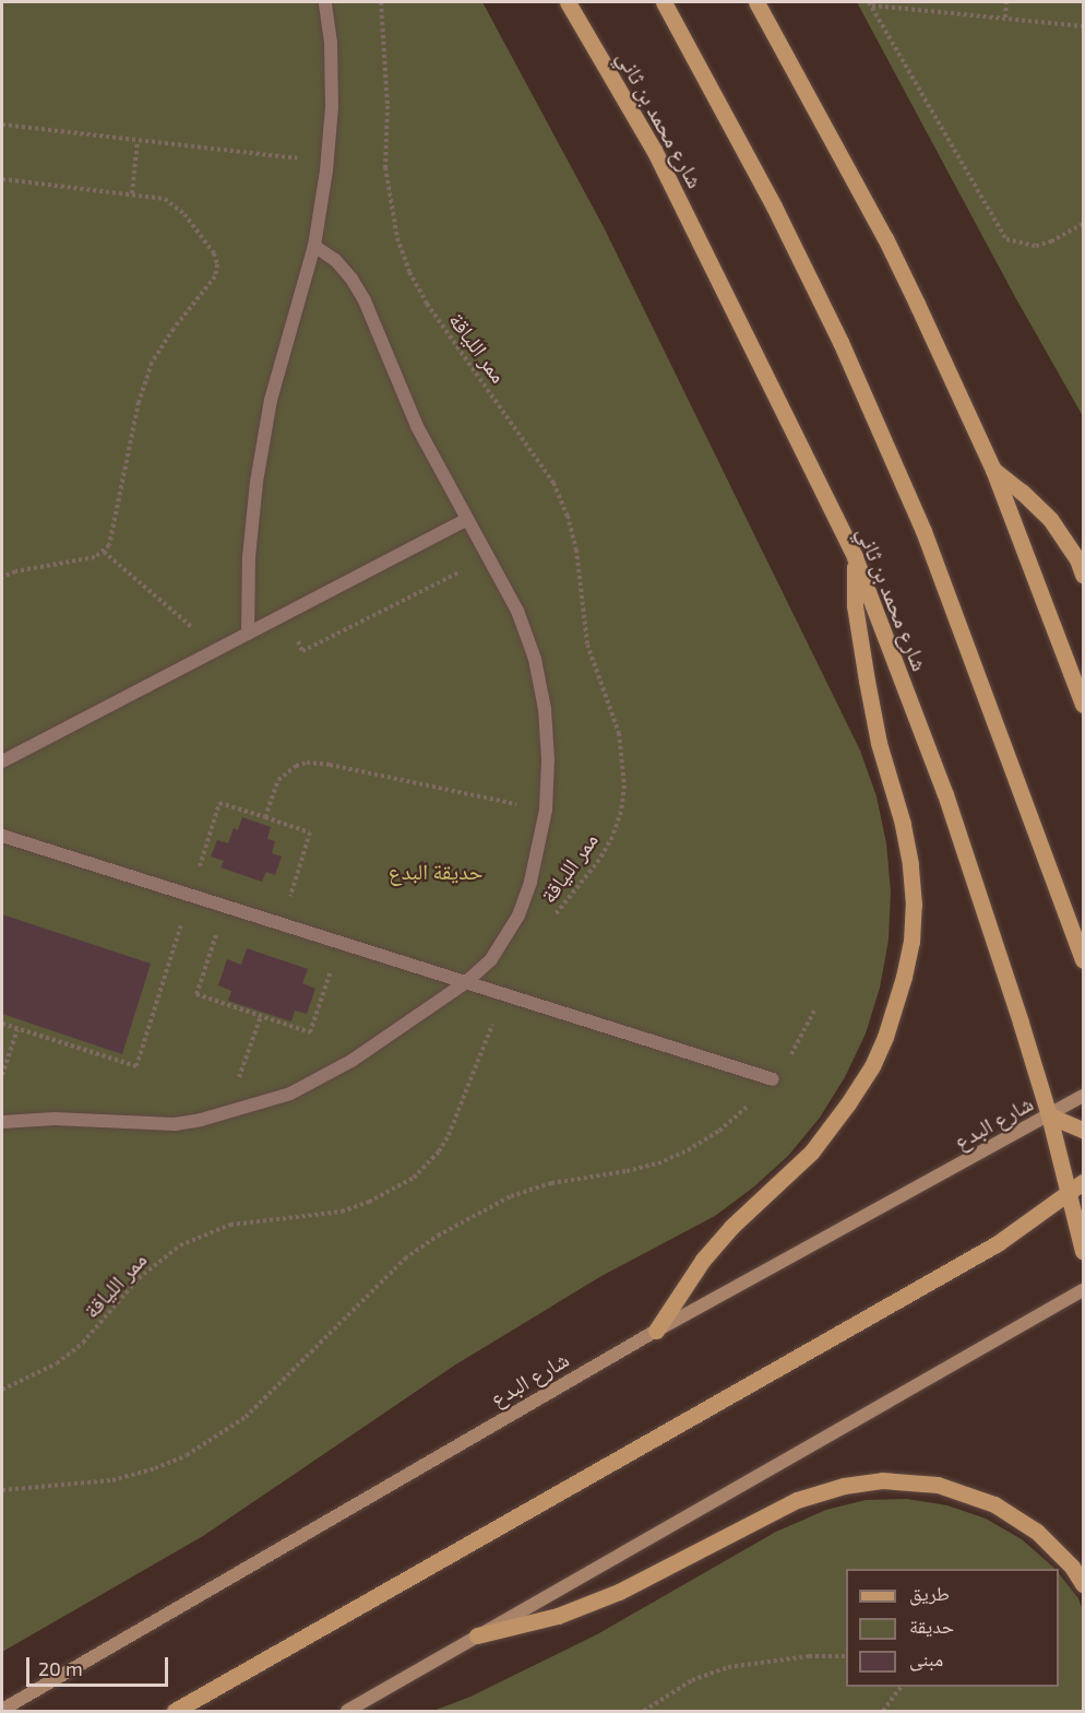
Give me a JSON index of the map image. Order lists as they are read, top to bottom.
{
  "streets": {
    "main road": ["شارع محمد بن ثاني", "شارع البدع"],
    "path": ["ممر اللياقة"]
  },
  "crossings": [
    ["شارع محمد بن ثاني", "شارع البدع"]
  ],
  "parks": ["حديقة البدع"],
  "legend": ["طريق", "حديقة", "مبنى"],
  "scale_bar": "20 m"
}
